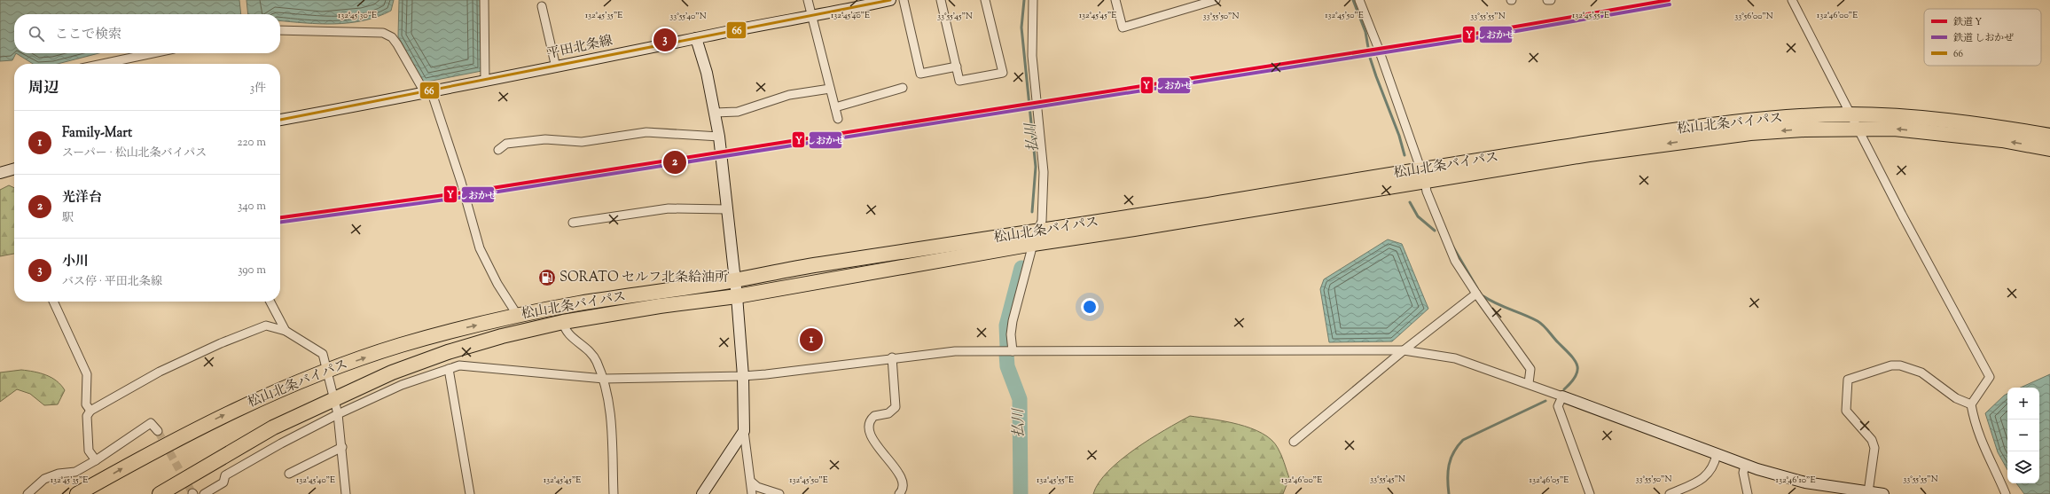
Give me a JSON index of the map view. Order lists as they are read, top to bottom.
{
  "streets": {
    "highway": ["松山北条バイパス"],
    "street": ["平田北条線"]
  },
  "water": ["払川"],
  "places": {
    "fuel station": ["SORATO セルフ北条給油所"]
  },
  "lines": ["rail line Y", "transit line 66", "rail line しおかぜ"],
  "legend": ["鉄道 Y", "鉄道 しおかぜ", "66"],
  "page": {
    "search": "ここで検索",
    "pins": ["3", "2", "1"],
    "heading": ["周辺", "3件"],
    "list": [
      {
        "mark": "1",
        "name": "Family-Mart",
        "note": "スーパー · 松山北条バイパス",
        "value": "220 m"
      },
      {
        "mark": "2",
        "name": "光洋台",
        "note": "駅",
        "value": "340 m"
      },
      {
        "mark": "3",
        "name": "小川",
        "note": "バス停 · 平田北条線",
        "value": "390 m"
      }
    ],
    "map_buttons": ["+", "−"]
  },
  "coordinates": [
    "132°45'30\"E",
    "132°45'35\"E",
    "132°45'40\"E",
    "132°45'45\"E",
    "132°45'50\"E",
    "132°45'55\"E",
    "132°46'00\"E",
    "33°55'40\"N",
    "33°55'45\"N",
    "33°55'50\"N",
    "33°55'55\"N",
    "33°56'00\"N",
    "132°46'05\"E",
    "132°46'10\"E"
  ]
}
